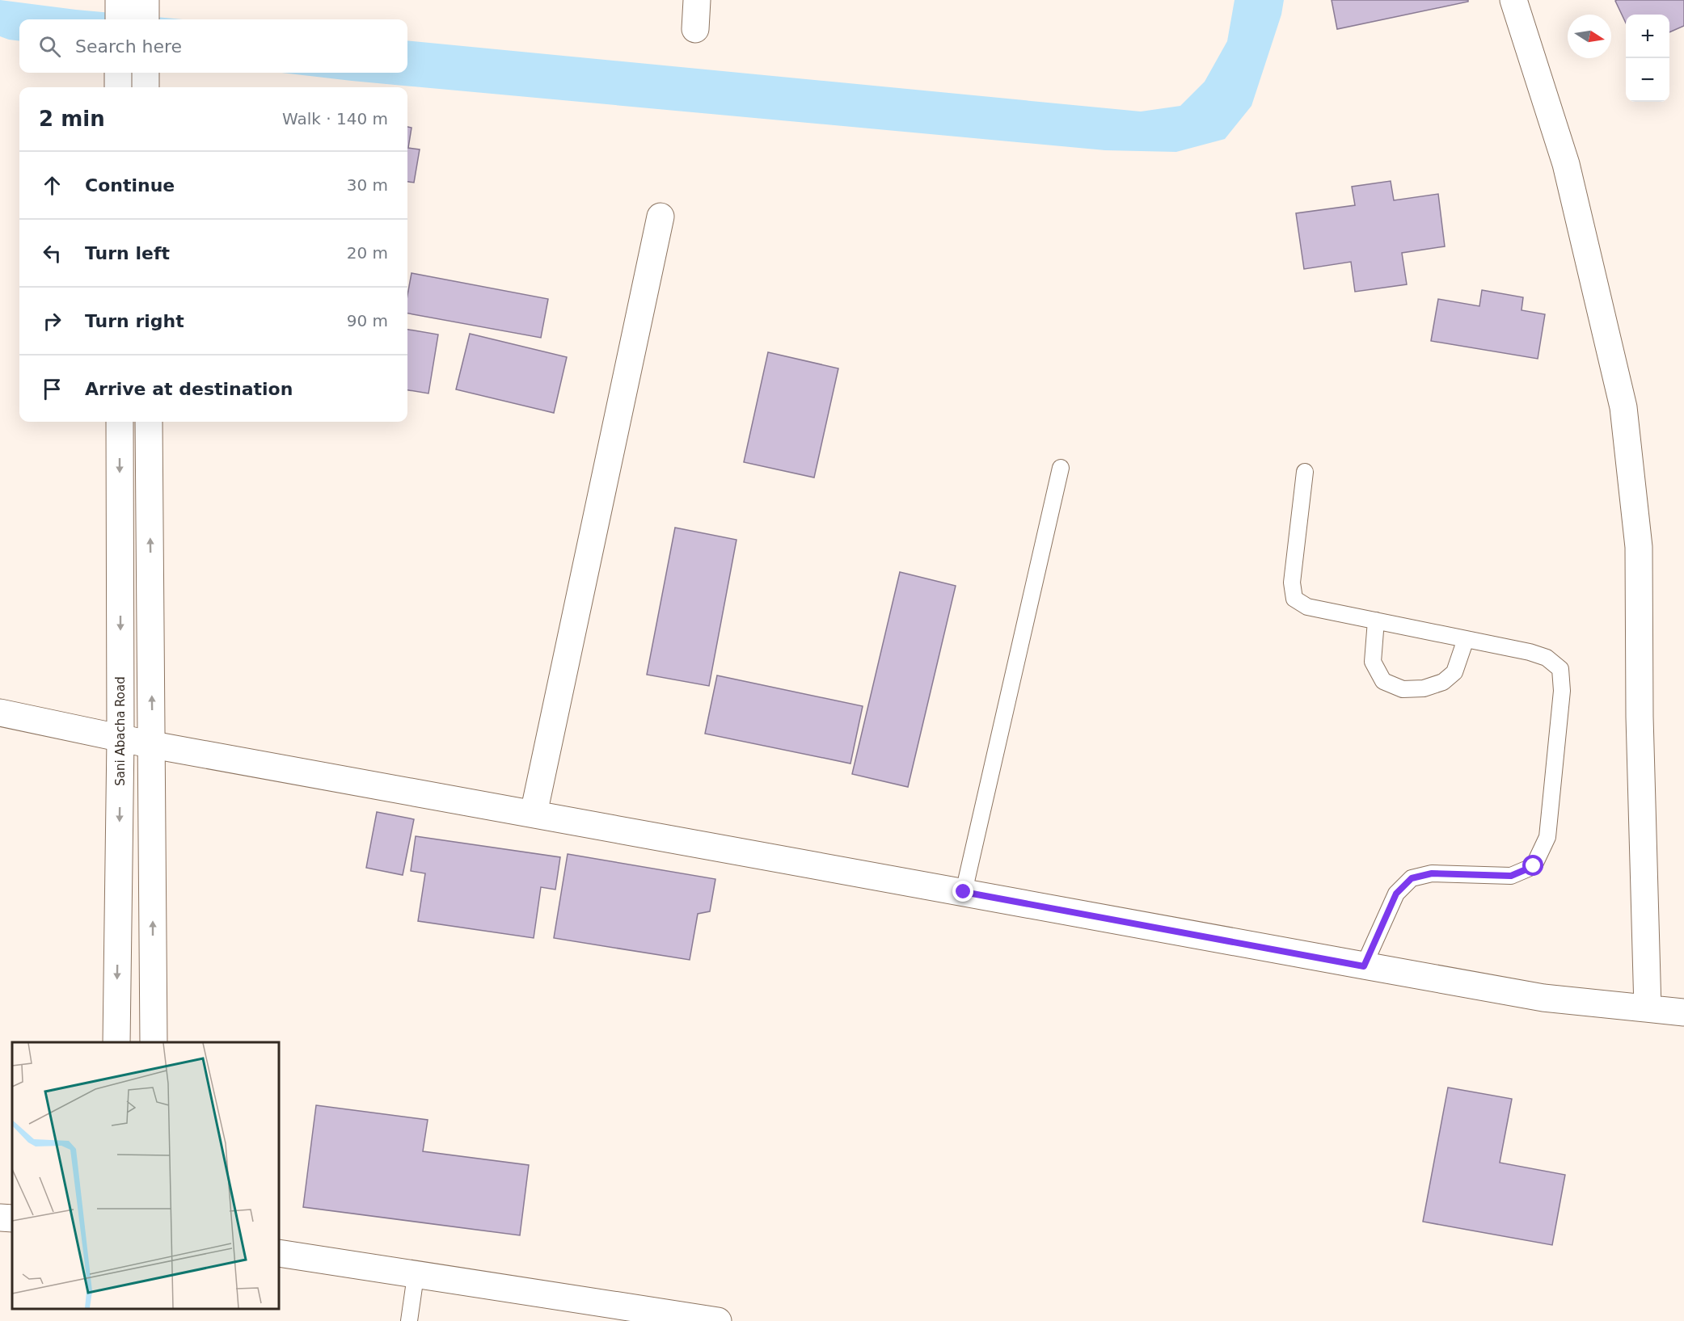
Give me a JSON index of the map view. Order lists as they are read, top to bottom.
{
  "streets": {
    "street": ["Sani Abacha Road"]
  },
  "north": "right",
  "page": {
    "map_buttons": ["+", "−"],
    "search": "Search here",
    "heading": ["2 min", "Walk · 140 m"],
    "list": [
      ["Continue", "30 m"],
      ["Turn left", "20 m"],
      ["Turn right", "90 m"],
      "Arrive at destination"
    ]
  }
}
